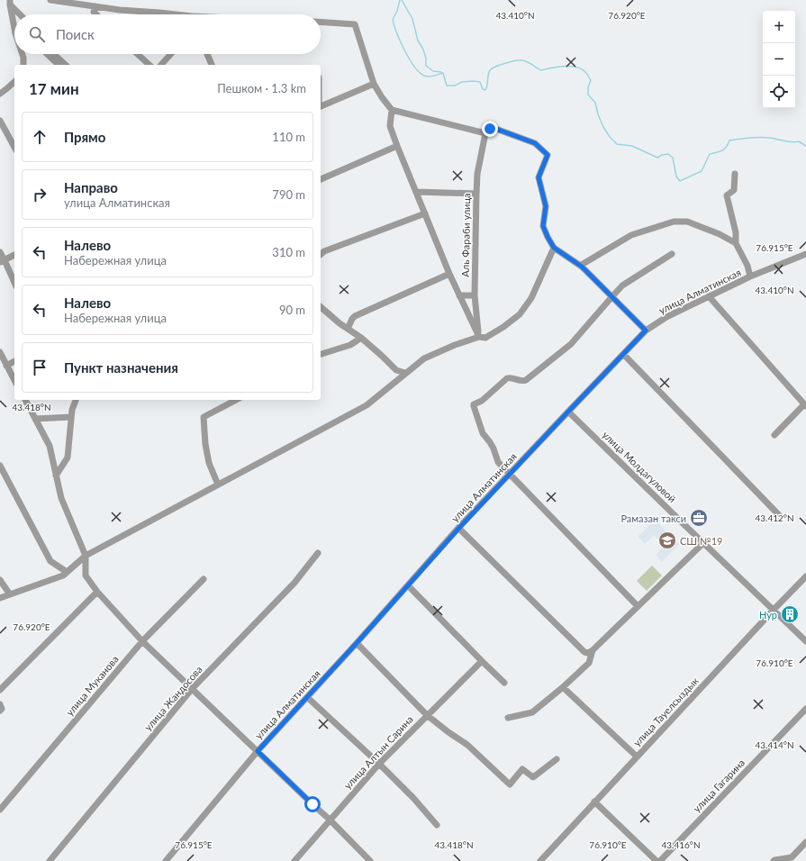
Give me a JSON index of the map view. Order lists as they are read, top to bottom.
{
  "streets": {
    "street": [
      "Аль Фараби улица",
      "улица Алматинская",
      "улица Молдагуловой",
      "улица Муканова",
      "улица Жандосова",
      "улица Тауелсыздык",
      "улица Алтын Сарина",
      "улица Гагарина"
    ]
  },
  "crossings": [
    ["улица Алматинская", "улица Молдагуловой"],
    ["улица Молдагуловой", "улица Тауелсыздык"]
  ],
  "places": {
    "office": ["Рамазан такси"],
    "school or university": ["СШ №19"],
    "building": ["Нур"]
  },
  "page": {
    "map_buttons": ["+", "−"],
    "search": "Поиск",
    "heading": ["17 мин", "Пешком · 1.3 km"],
    "list": [
      ["Прямо", "110 m"],
      ["Направо", "улица Алматинская", "790 m"],
      ["Налево", "Набережная улица", "310 m"],
      ["Налево", "Набережная улица", "90 m"],
      "Пункт назначения"
    ]
  },
  "coordinates": [
    "43.410°N",
    "76.920°E",
    "76.915°E",
    "43.418°N",
    "43.412°N",
    "76.910°E",
    "43.414°N",
    "43.416°N"
  ]
}
